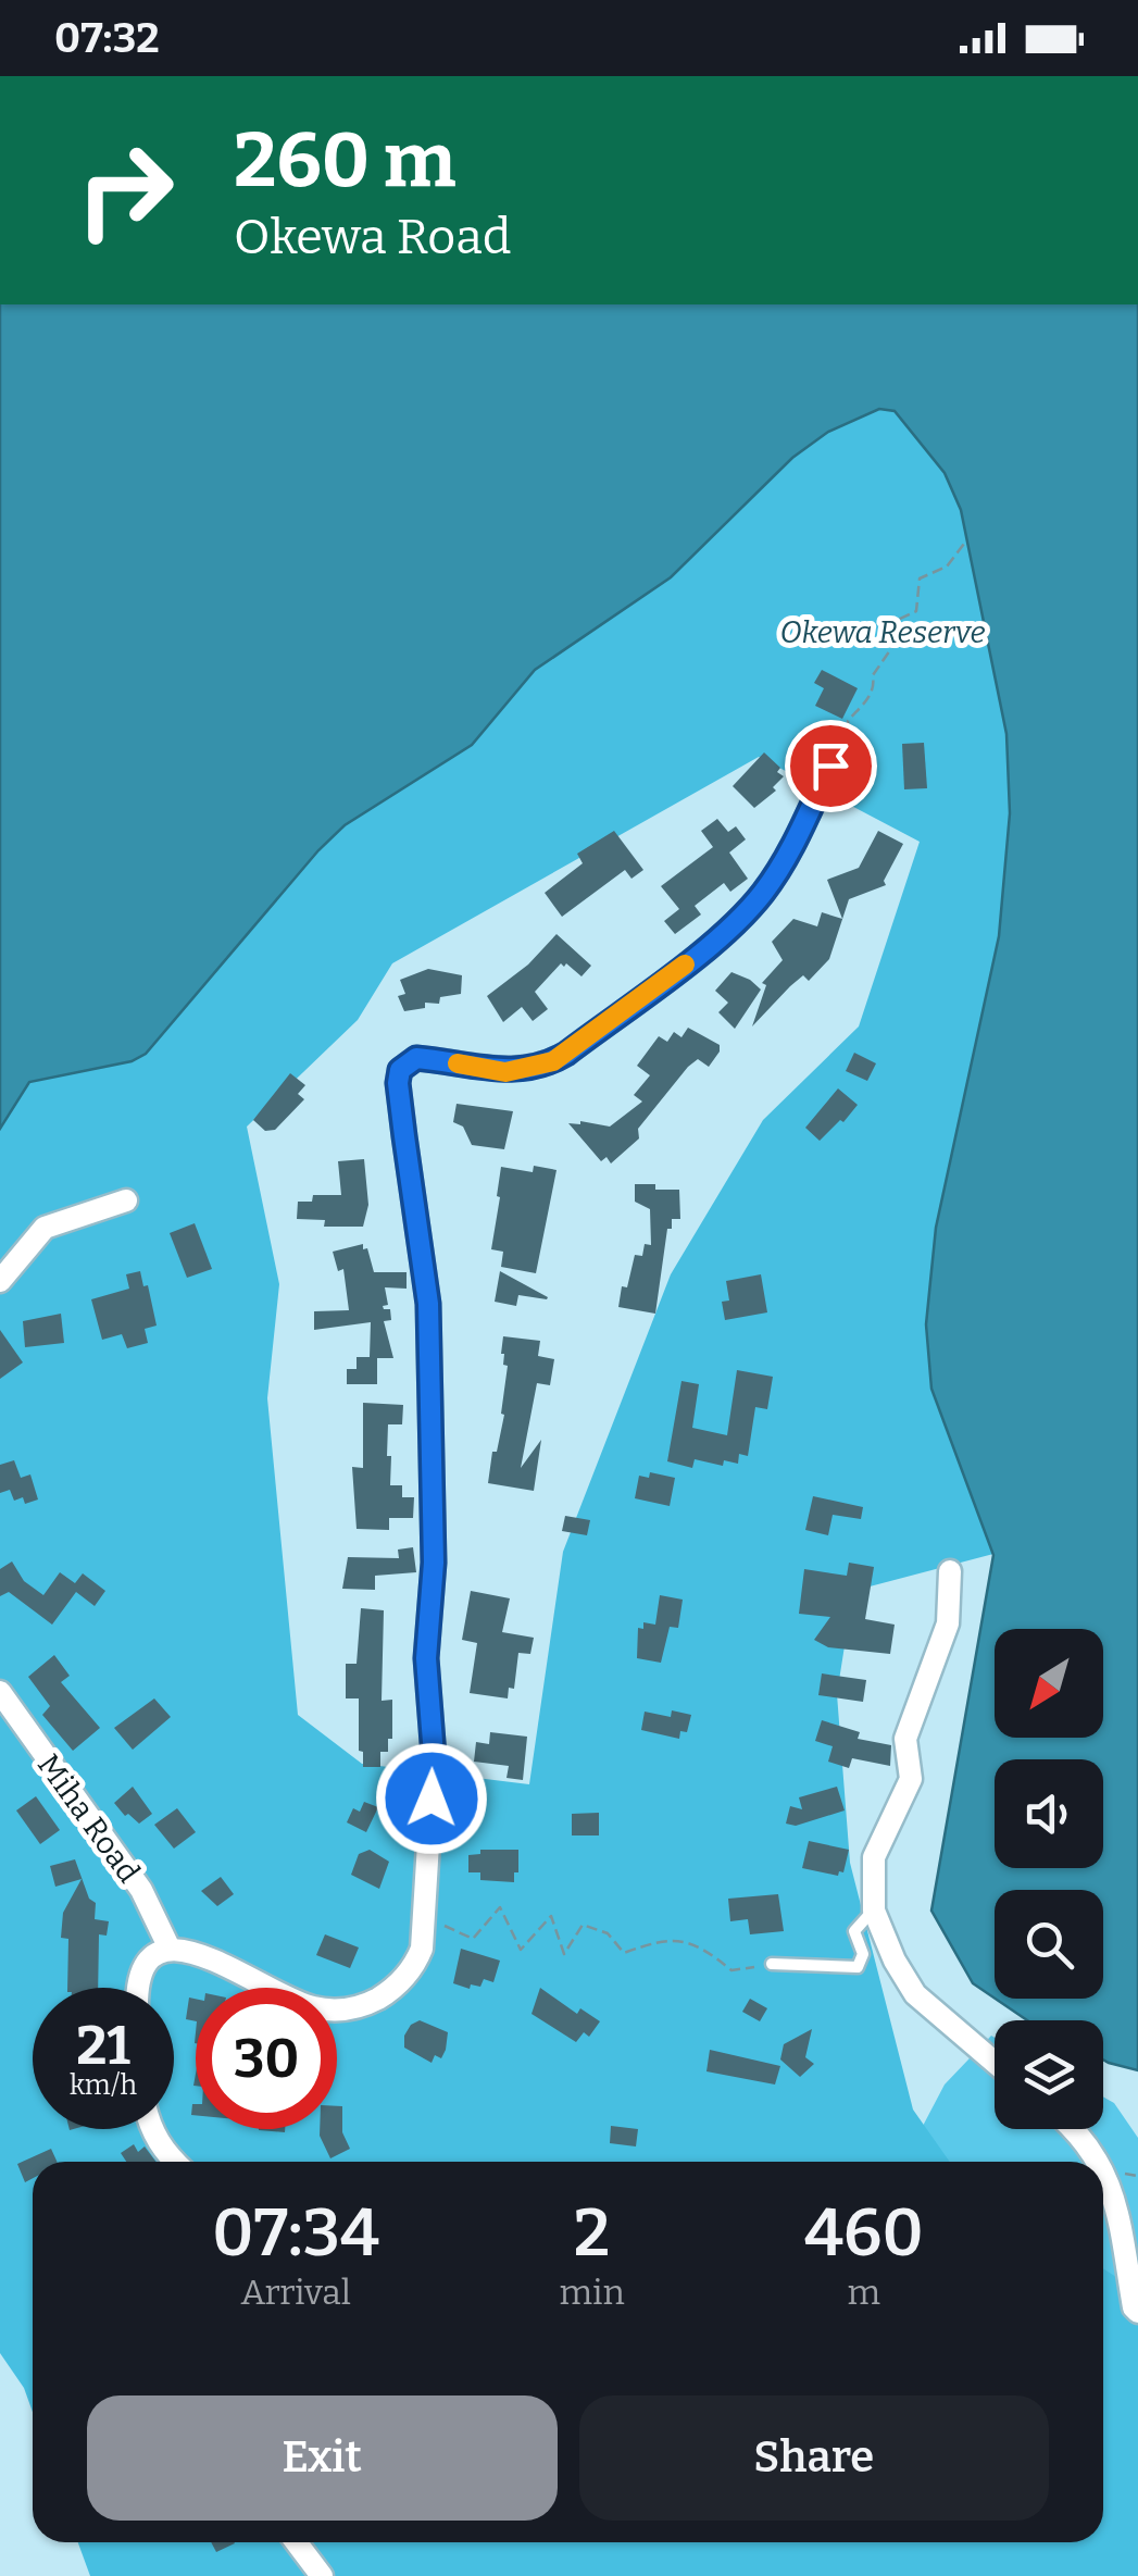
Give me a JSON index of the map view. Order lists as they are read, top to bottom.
{
  "streets": {
    "street": ["Miha Road"]
  },
  "parks": ["Okewa Reserve"],
  "north": "bottom left",
  "page": {
    "status": "07:32",
    "turn": ["260 m", "Okewa Road"],
    "speed": "21 km/h",
    "limit": "30",
    "eta": [
      "07:34",
      "Arrival",
      "2",
      "min",
      "460",
      "m"
    ],
    "buttons": ["Exit", "Share"]
  }
}
